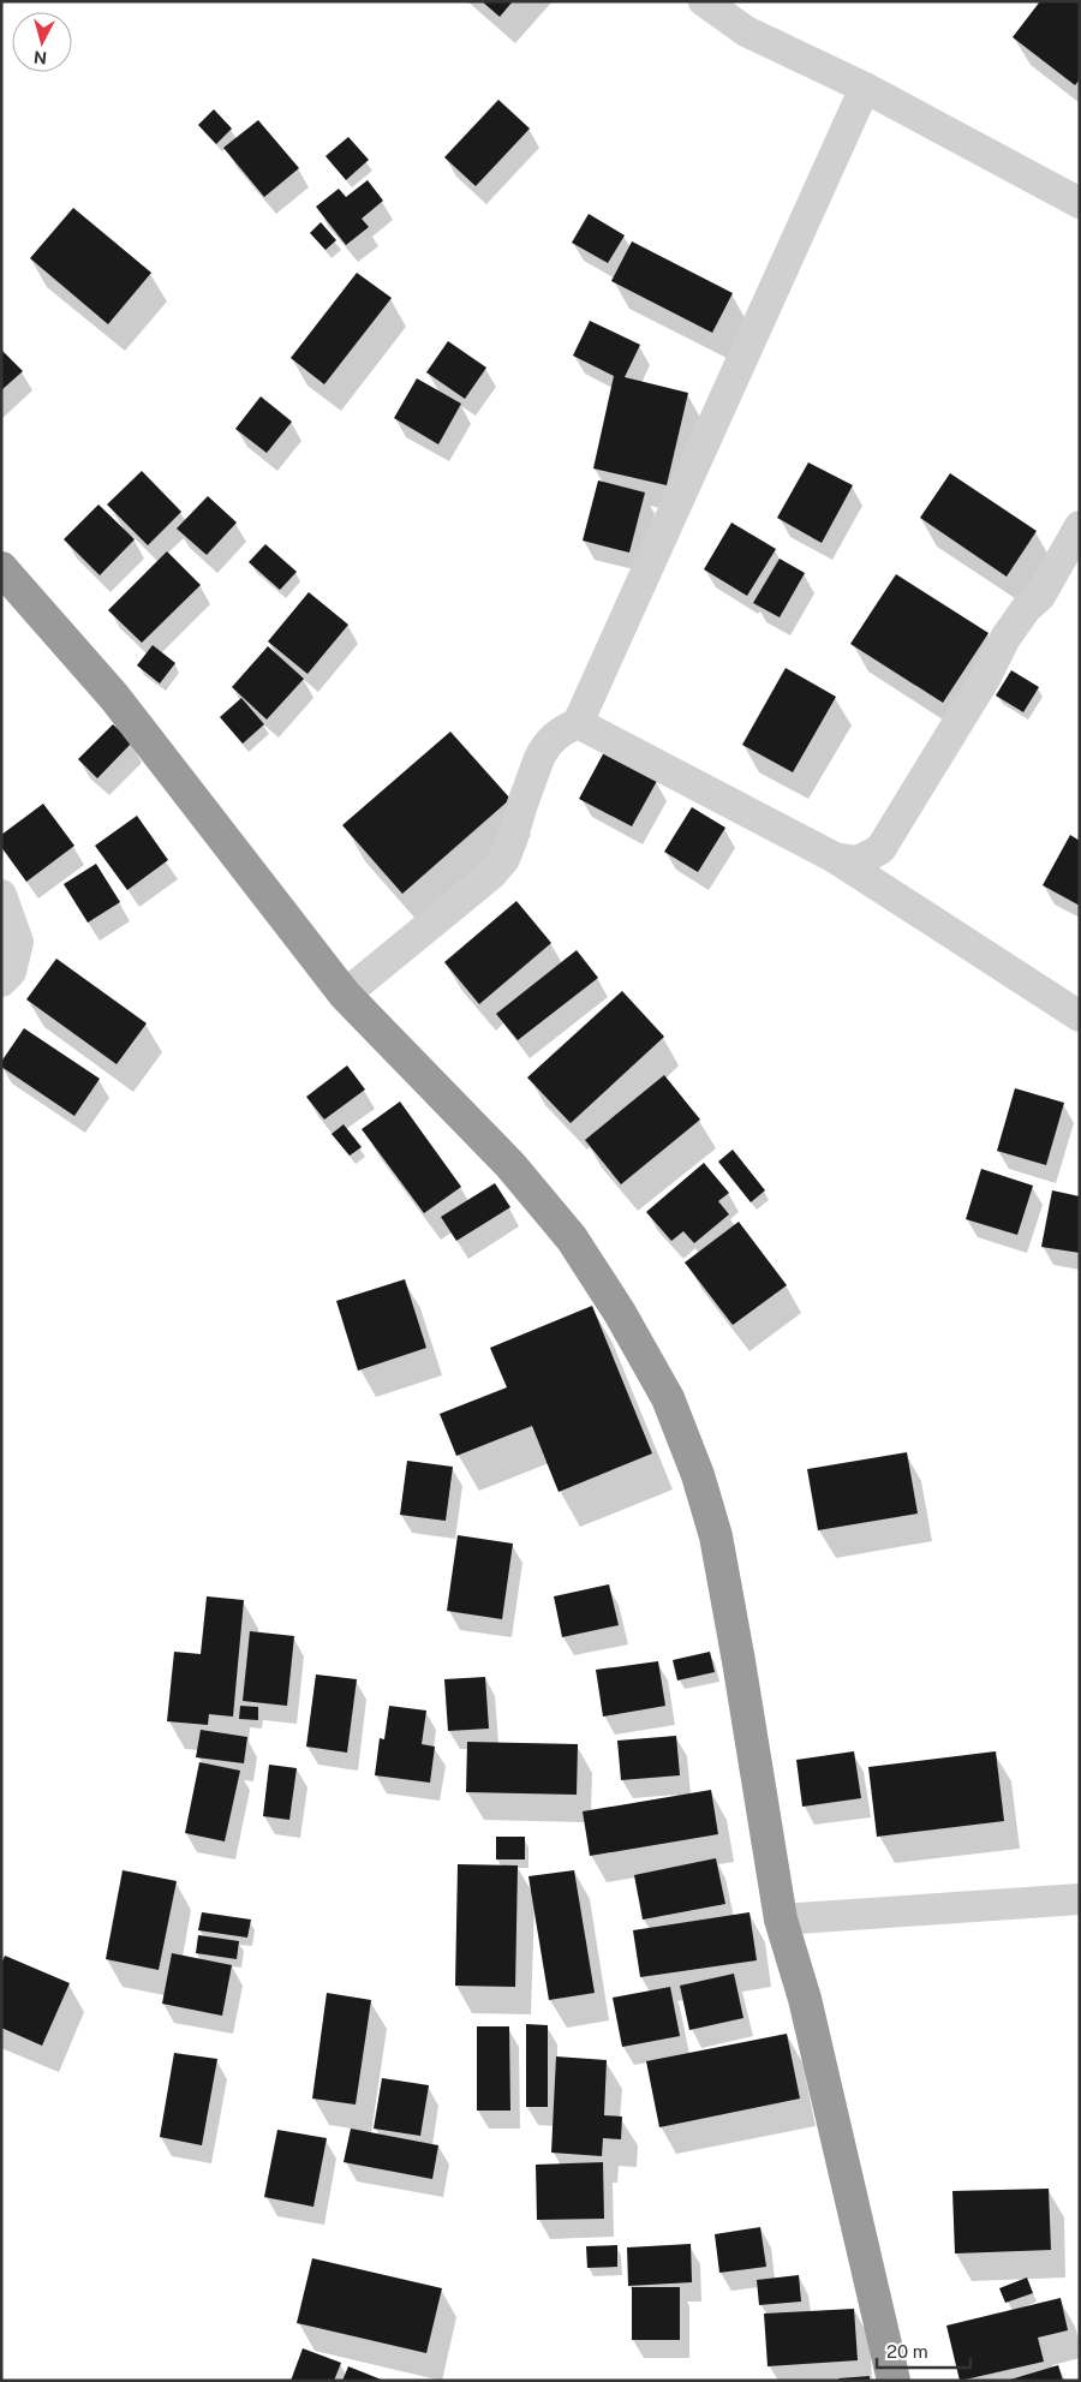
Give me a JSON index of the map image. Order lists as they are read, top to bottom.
{
  "scale_bar": "20 m",
  "north": "bottom"
}
